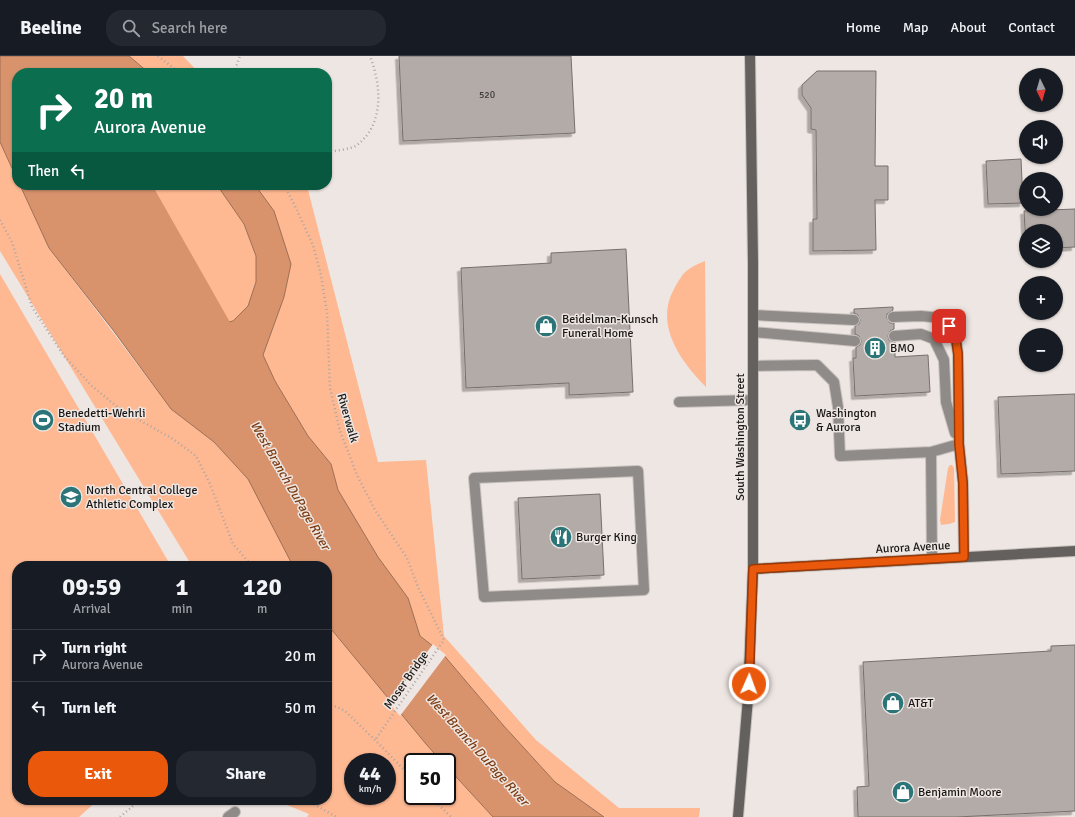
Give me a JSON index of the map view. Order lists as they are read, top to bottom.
{
  "streets": {
    "main road": ["South Washington Street", "Aurora Avenue"],
    "path": ["Riverwalk", "Moser Bridge"]
  },
  "crossings": [
    ["Riverwalk", "Moser Bridge"],
    ["South Washington Street", "Aurora Avenue"]
  ],
  "water": ["West Branch DuPage River"],
  "places": {
    "shop": ["Beidelman-Kunsch Funeral Home", "AT&T", "Benjamin Moore"],
    "building": ["BMO"],
    "sports": ["Benedetti-Wehrli Stadium"],
    "bus stop": ["Washington & Aurora"],
    "school or university": ["North Central College Athletic Complex"],
    "restaurant": ["Burger King"]
  },
  "house_numbers": ["520"],
  "north": "bottom",
  "page": {
    "header": "Beeline",
    "search": "Search here",
    "nav": [
      "Home",
      "Map",
      "About",
      "Contact"
    ],
    "map_buttons": ["+", "−"],
    "turn": ["20 m", "Aurora Avenue"],
    "then": "Then",
    "eta": [
      "09:59",
      "Arrival",
      "1",
      "min",
      "120",
      "m"
    ],
    "list": [
      {
        "name": "Turn right",
        "note": "Aurora Avenue",
        "value": "20 m"
      },
      {
        "name": "Turn left",
        "value": "50 m"
      }
    ],
    "buttons": ["Exit", "Share"],
    "speed": "44 km/h",
    "limit": "50"
  }
}
